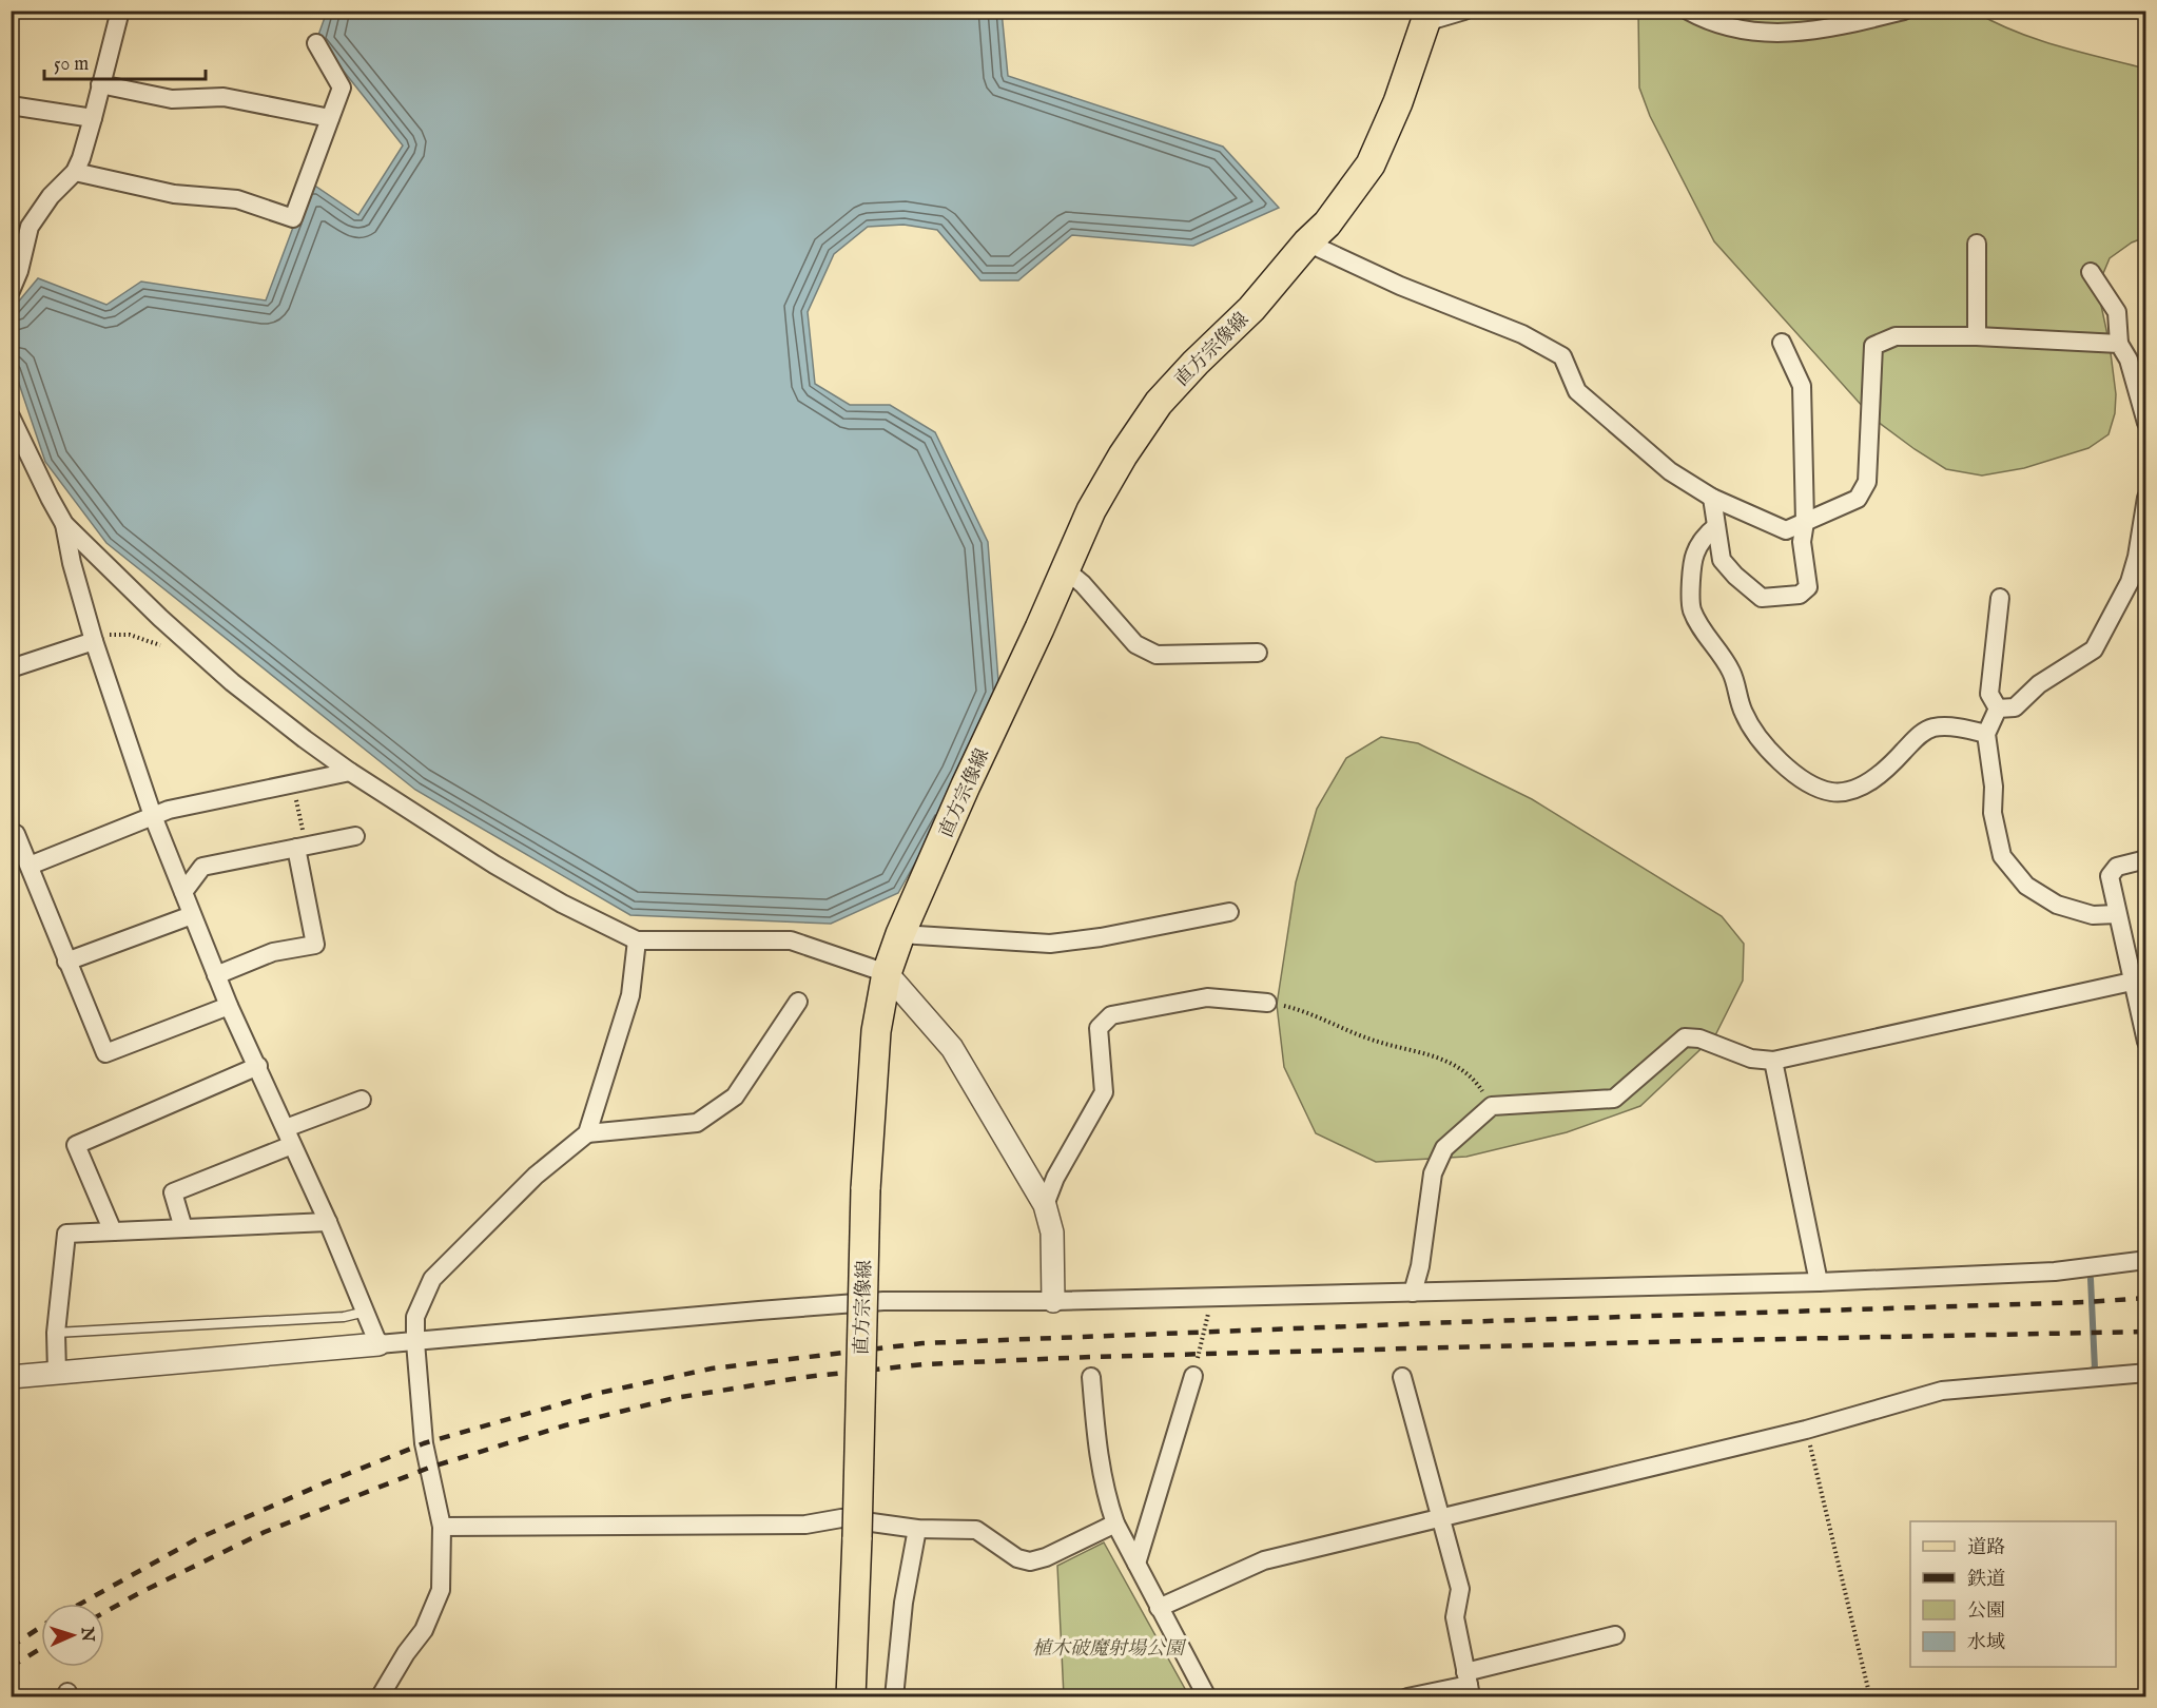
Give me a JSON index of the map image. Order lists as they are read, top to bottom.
{
  "streets": {
    "main road": ["直方宗像線"]
  },
  "parks": ["植木破魔射場公園"],
  "legend": [
    "道路",
    "鉄道",
    "公園",
    "水域"
  ],
  "scale_bar": "50 m",
  "north": "right"
}
